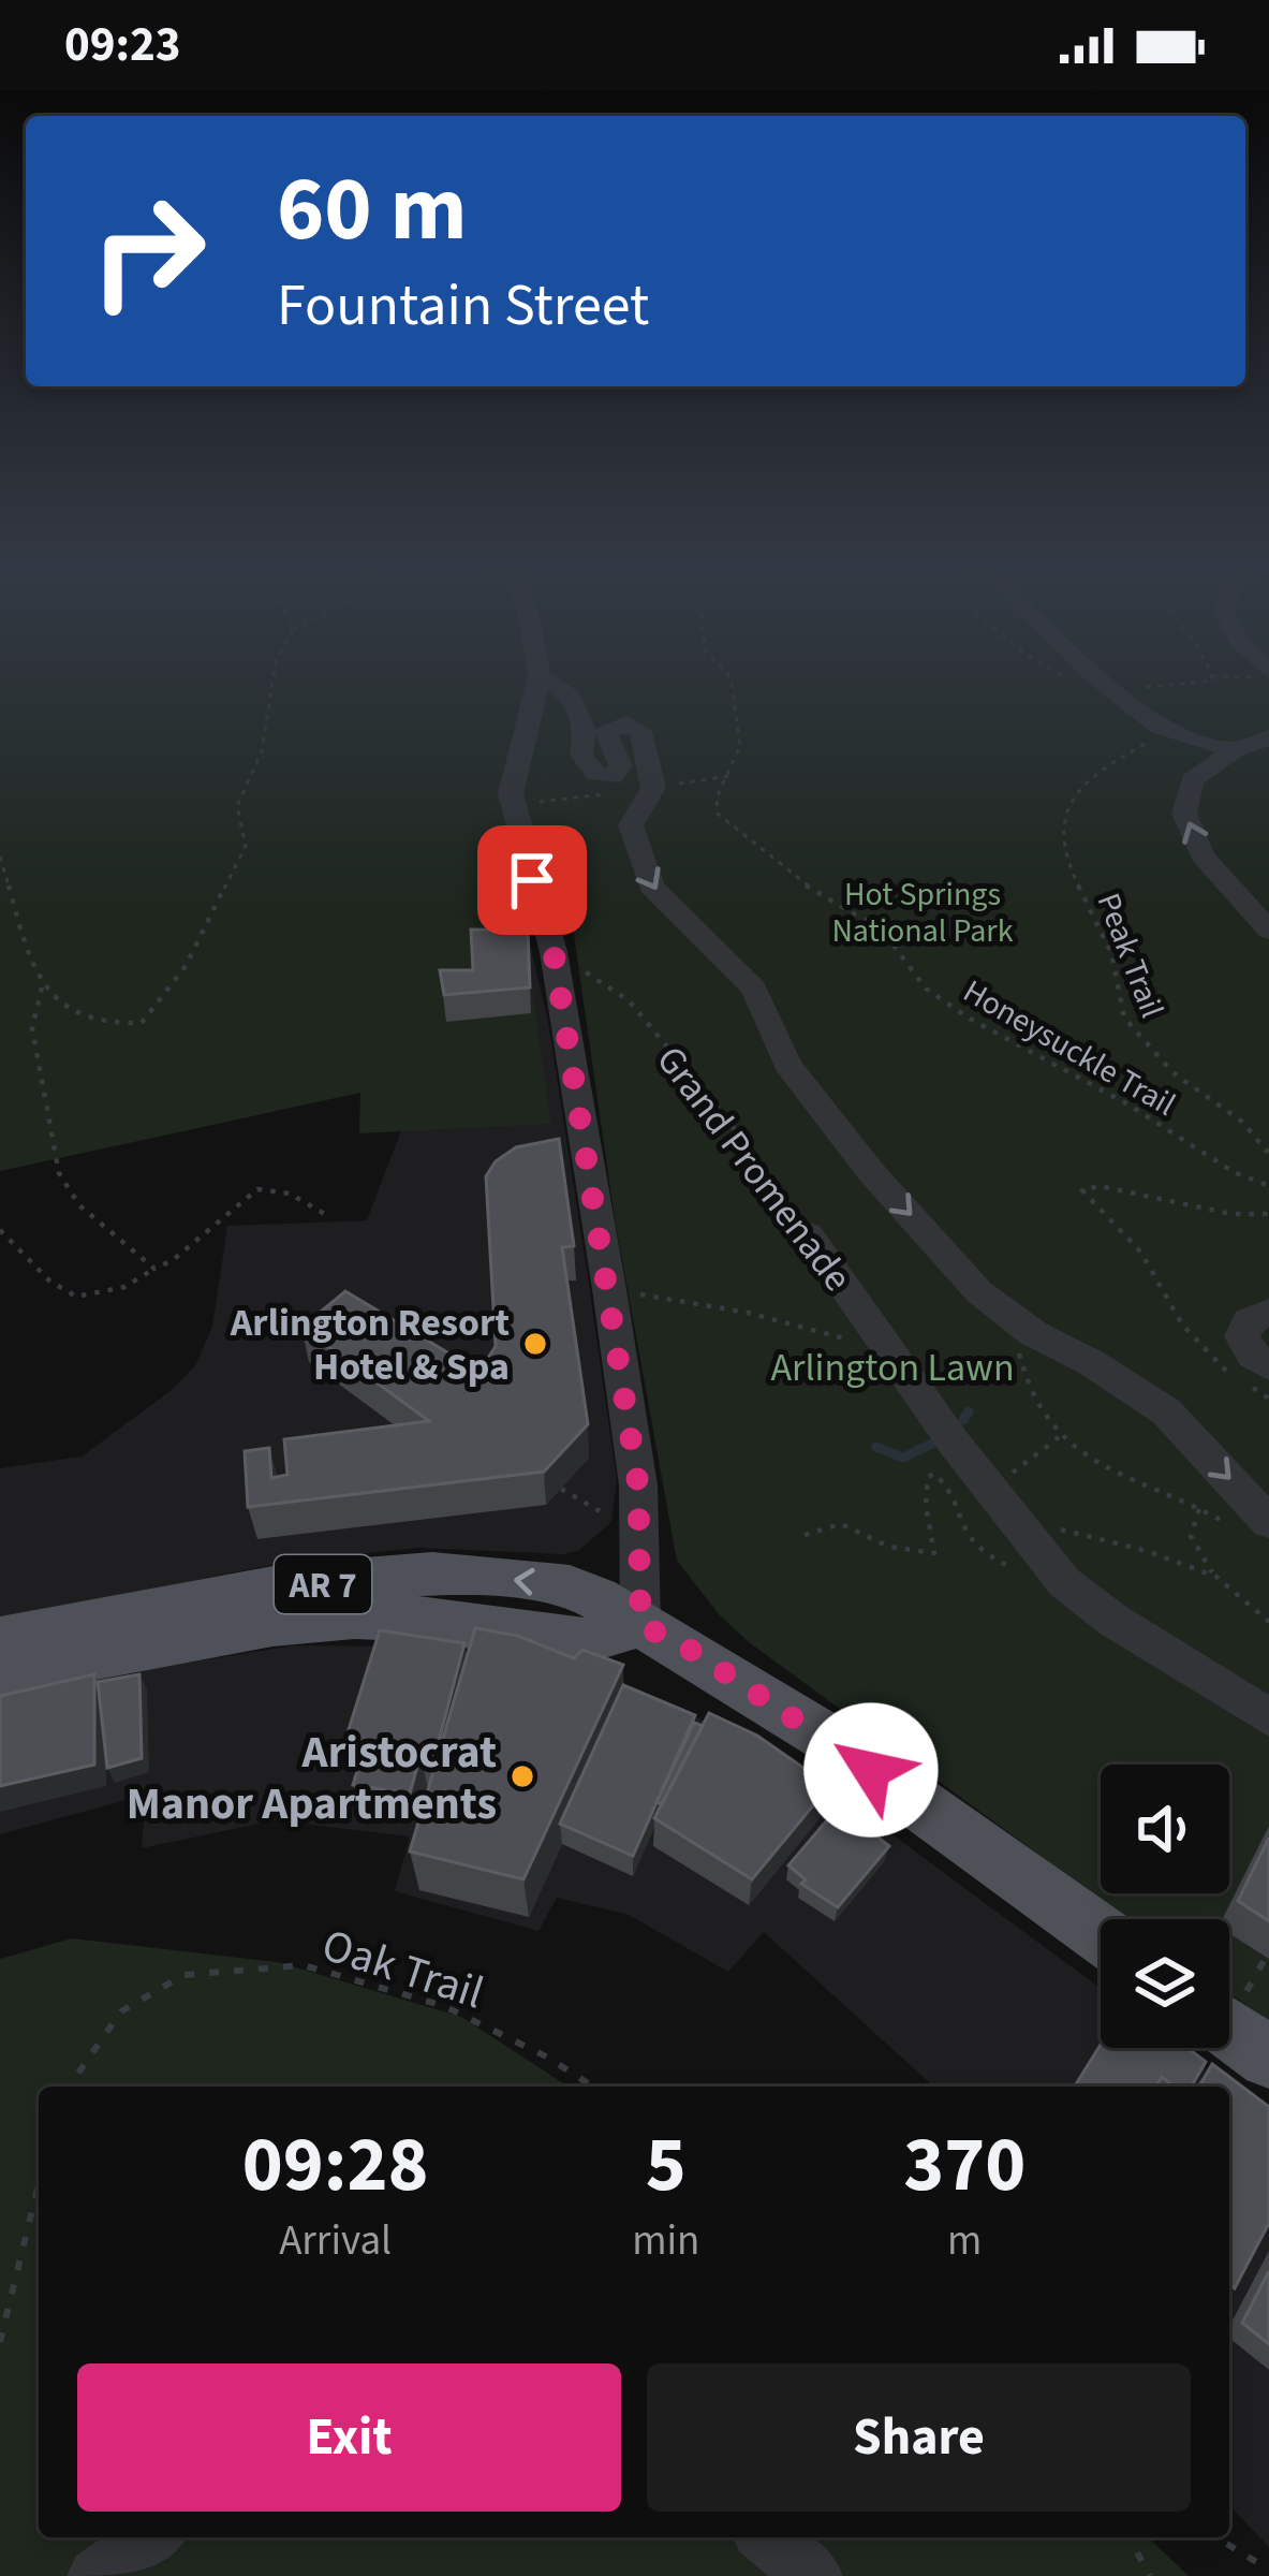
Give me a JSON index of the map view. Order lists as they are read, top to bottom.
{
  "streets": {
    "main road": ["AR 7"],
    "street": ["Grand Promenade"],
    "path": ["Peak Trail", "Honeysuckle Trail", "Oak Trail"]
  },
  "parks": ["Hot Springs National Park", "Arlington Lawn"],
  "places": ["Arlington Resort Hotel & Spa", "Aristocrat Manor Apartments"],
  "page": {
    "status": "09:23",
    "turn": ["60 m", "Fountain Street"],
    "eta": [
      "09:28",
      "Arrival",
      "5",
      "min",
      "370",
      "m"
    ],
    "buttons": ["Exit", "Share"]
  }
}
